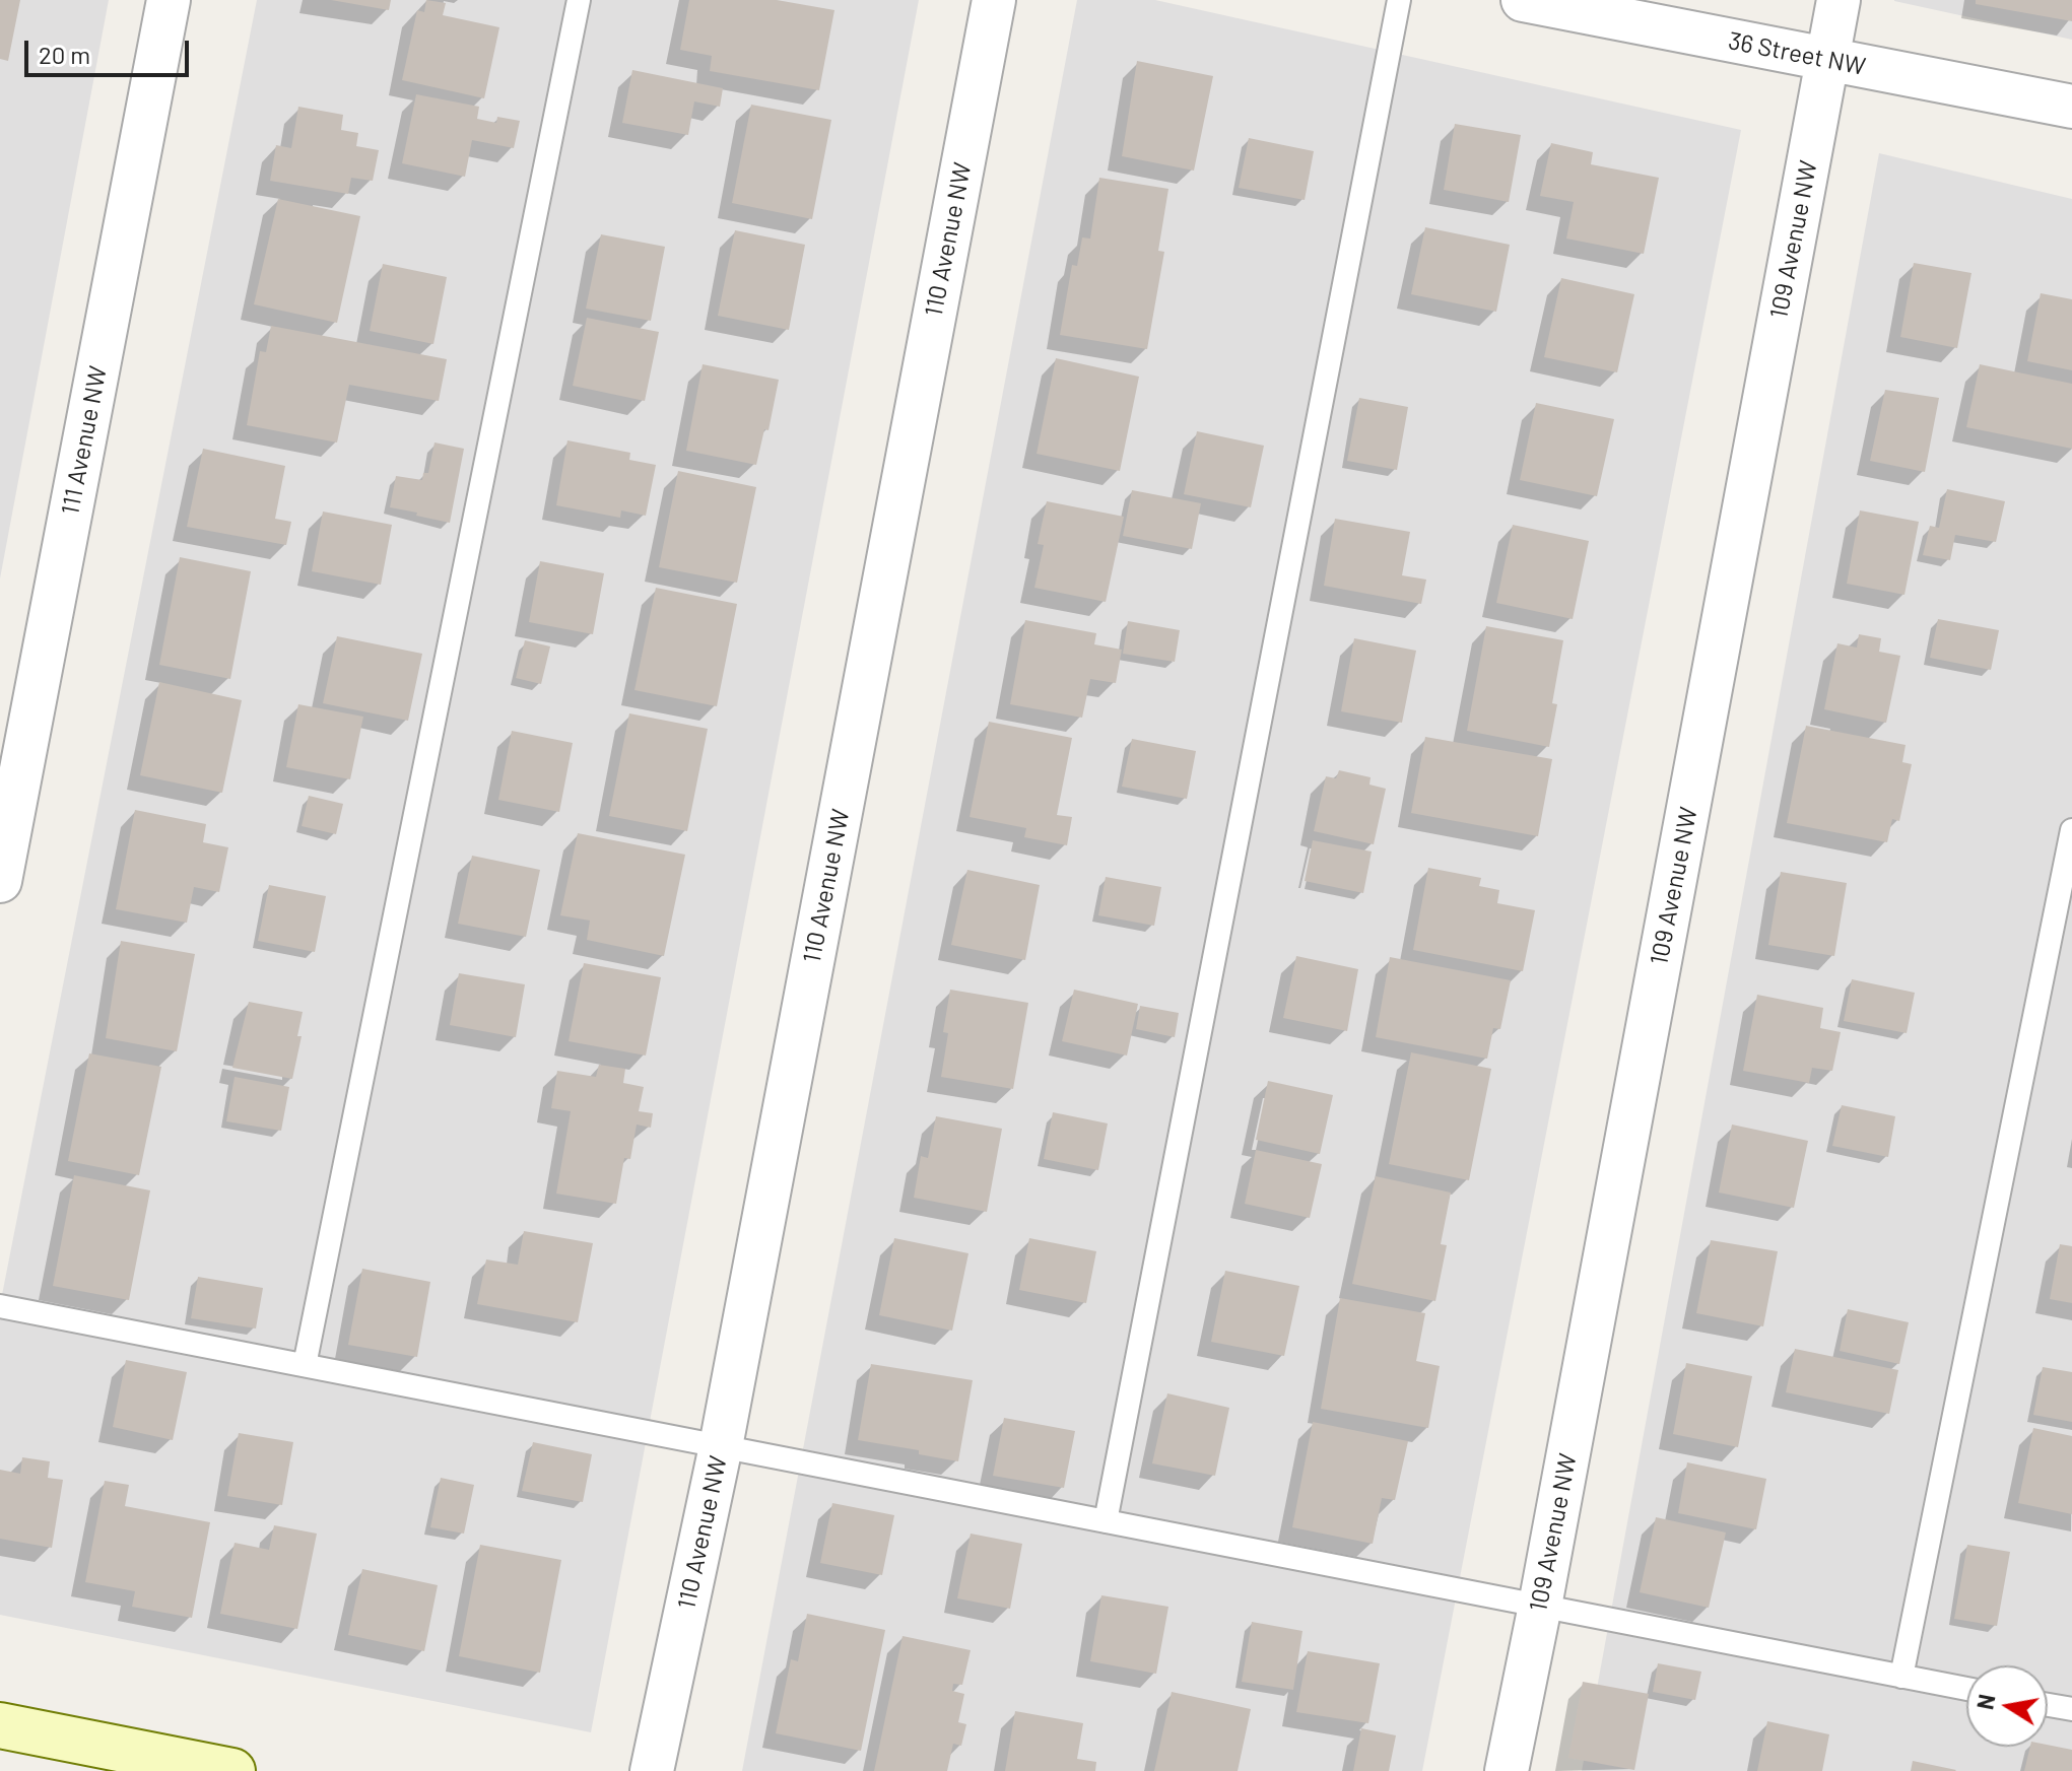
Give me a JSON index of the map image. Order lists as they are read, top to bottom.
{
  "streets": {
    "street": [
      "36 Street NW",
      "110 Avenue NW",
      "109 Avenue NW",
      "111 Avenue NW"
    ]
  },
  "crossings": [
    ["36 Street NW", "109 Avenue NW"]
  ],
  "scale_bar": "20 m",
  "north": "left"
}
